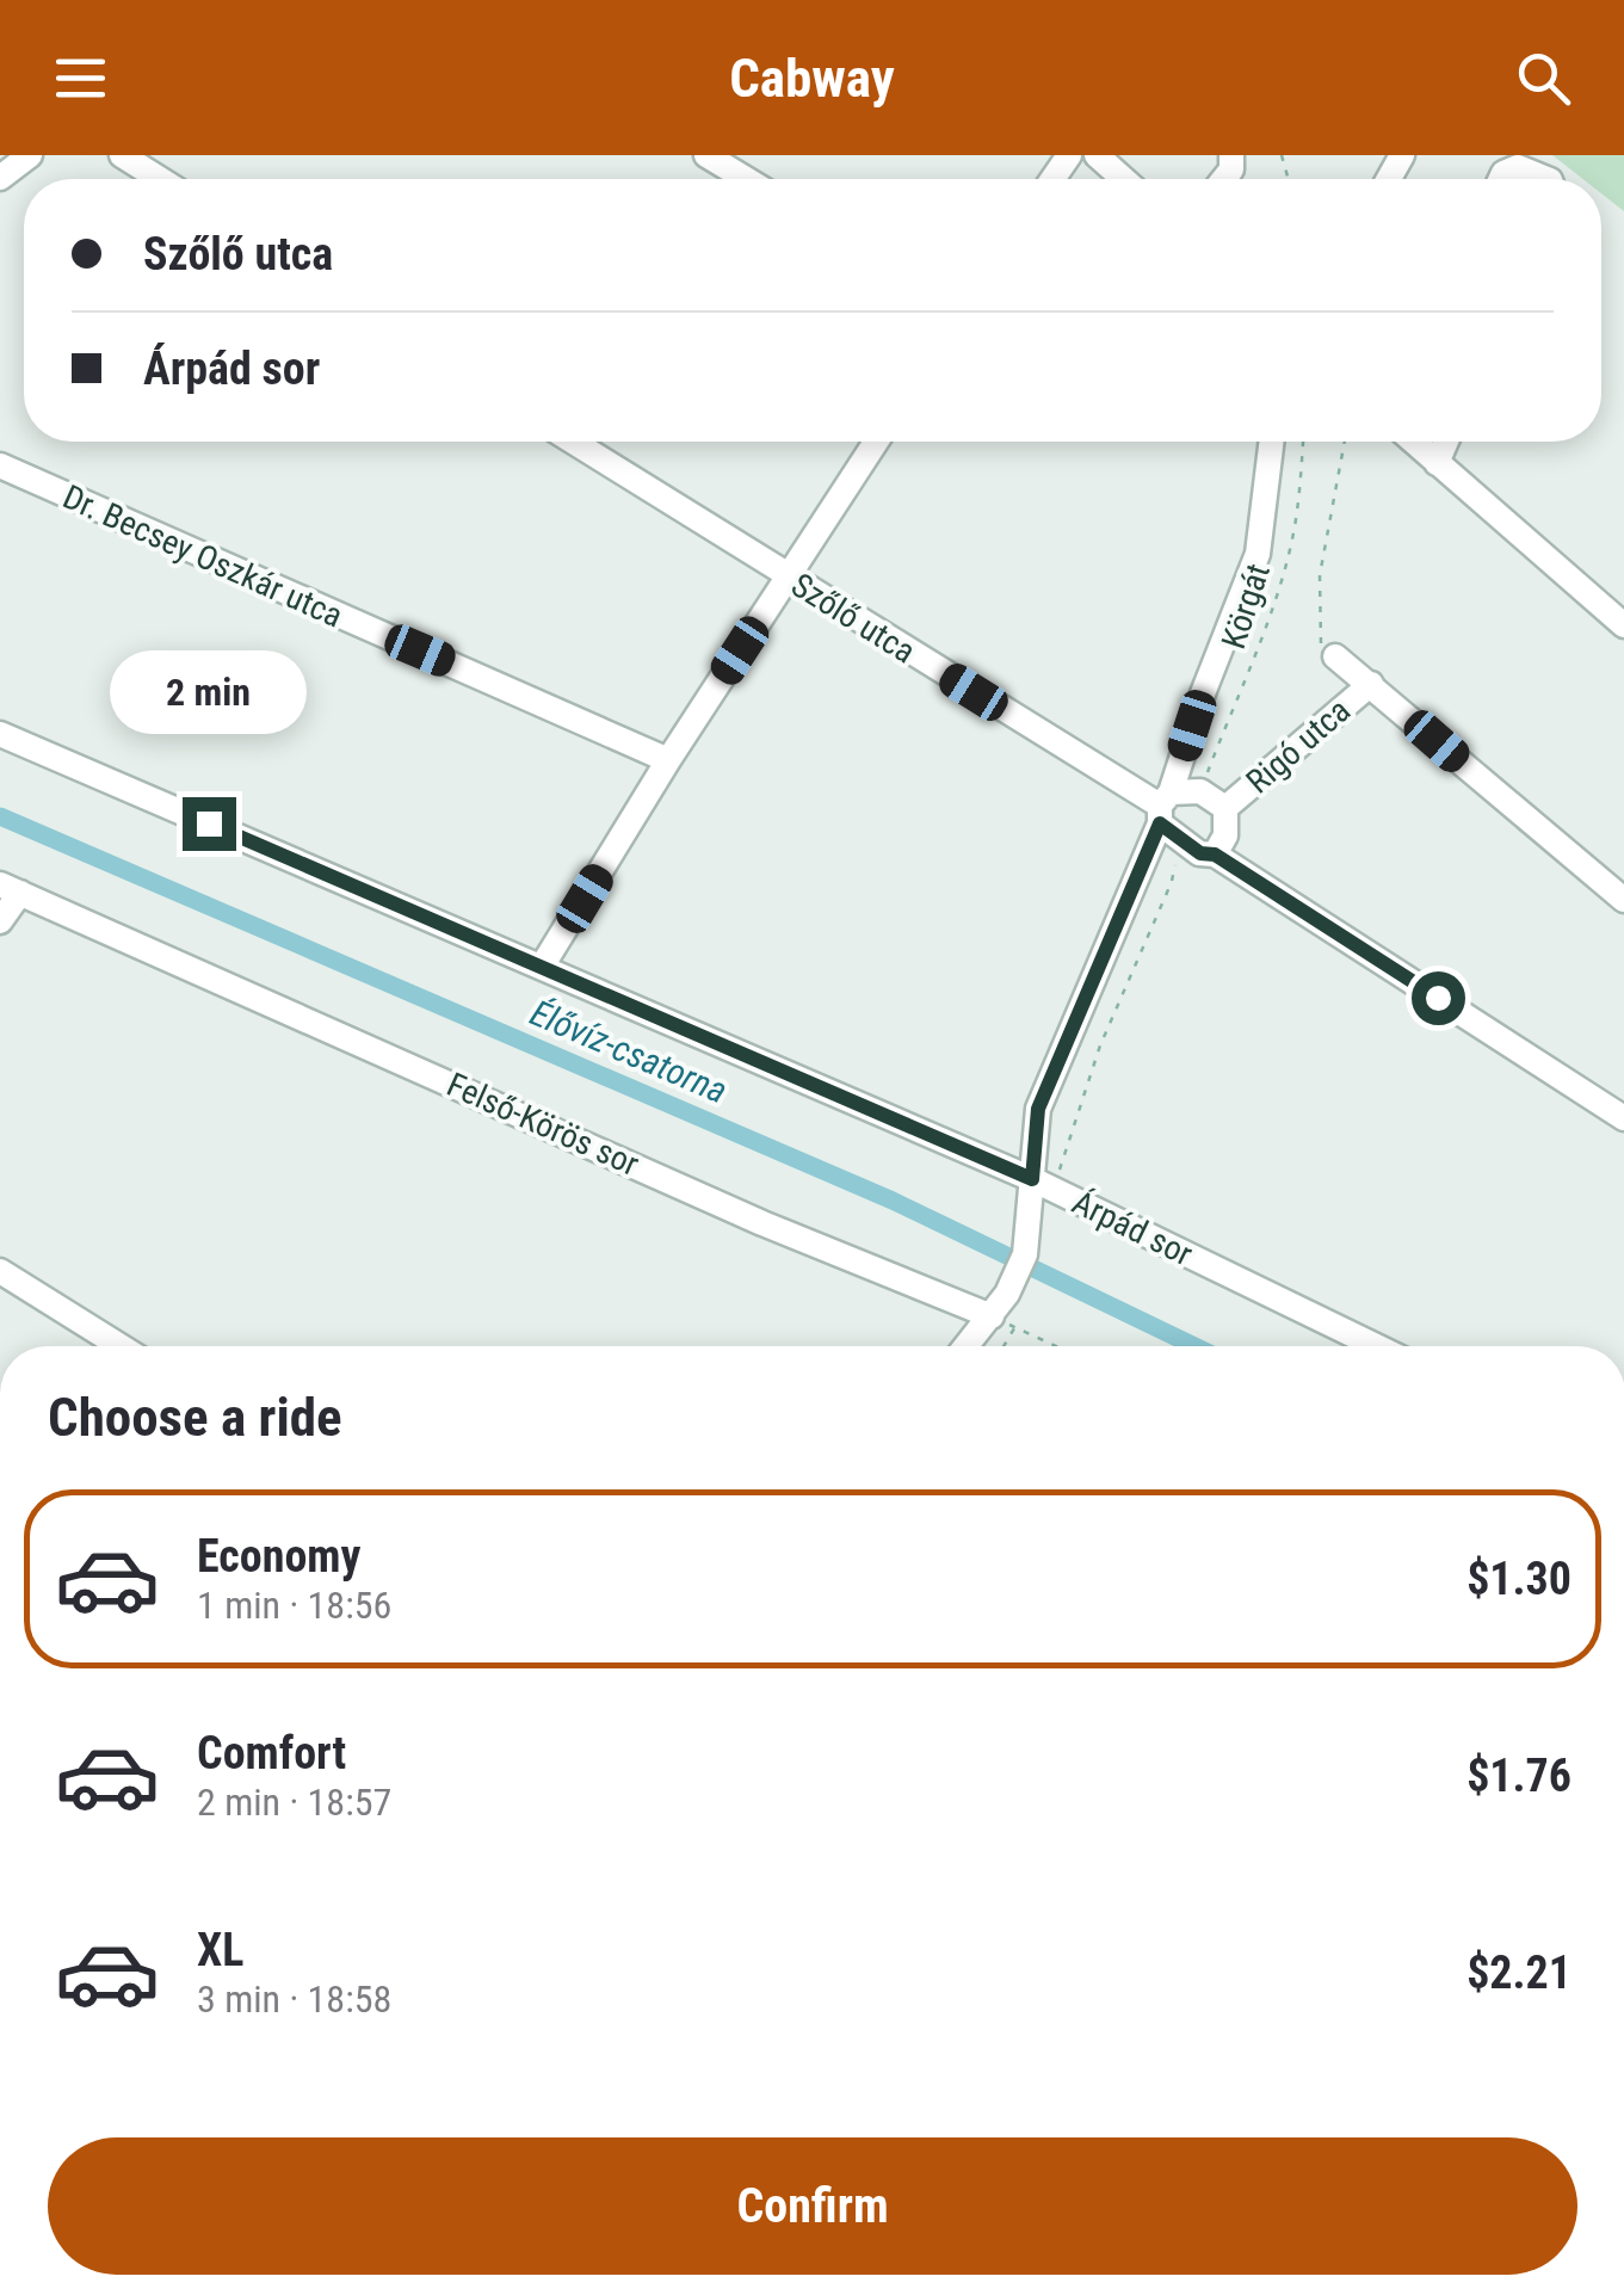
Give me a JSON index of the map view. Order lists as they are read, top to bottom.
{
  "streets": {
    "street": [
      "Dr. Becsey Oszkár utca",
      "Szőlő utca",
      "Rigó utca",
      "Felső-Körös sor",
      "Árpád sor"
    ],
    "path": ["Körgát"]
  },
  "water": ["Élővíz-csatorna"],
  "page": {
    "header": "Cabway",
    "banner": ["Szőlő utca", "Árpád sor"],
    "bubble": "2 min",
    "heading": "Choose a ride",
    "list": [
      {
        "name": "Economy",
        "note": "1 min · 18:56",
        "value": "$1.30"
      },
      {
        "name": "Comfort",
        "note": "2 min · 18:57",
        "value": "$1.76"
      },
      {
        "name": "XL",
        "note": "3 min · 18:58",
        "value": "$2.21"
      }
    ],
    "buttons": "Confirm"
  }
}
